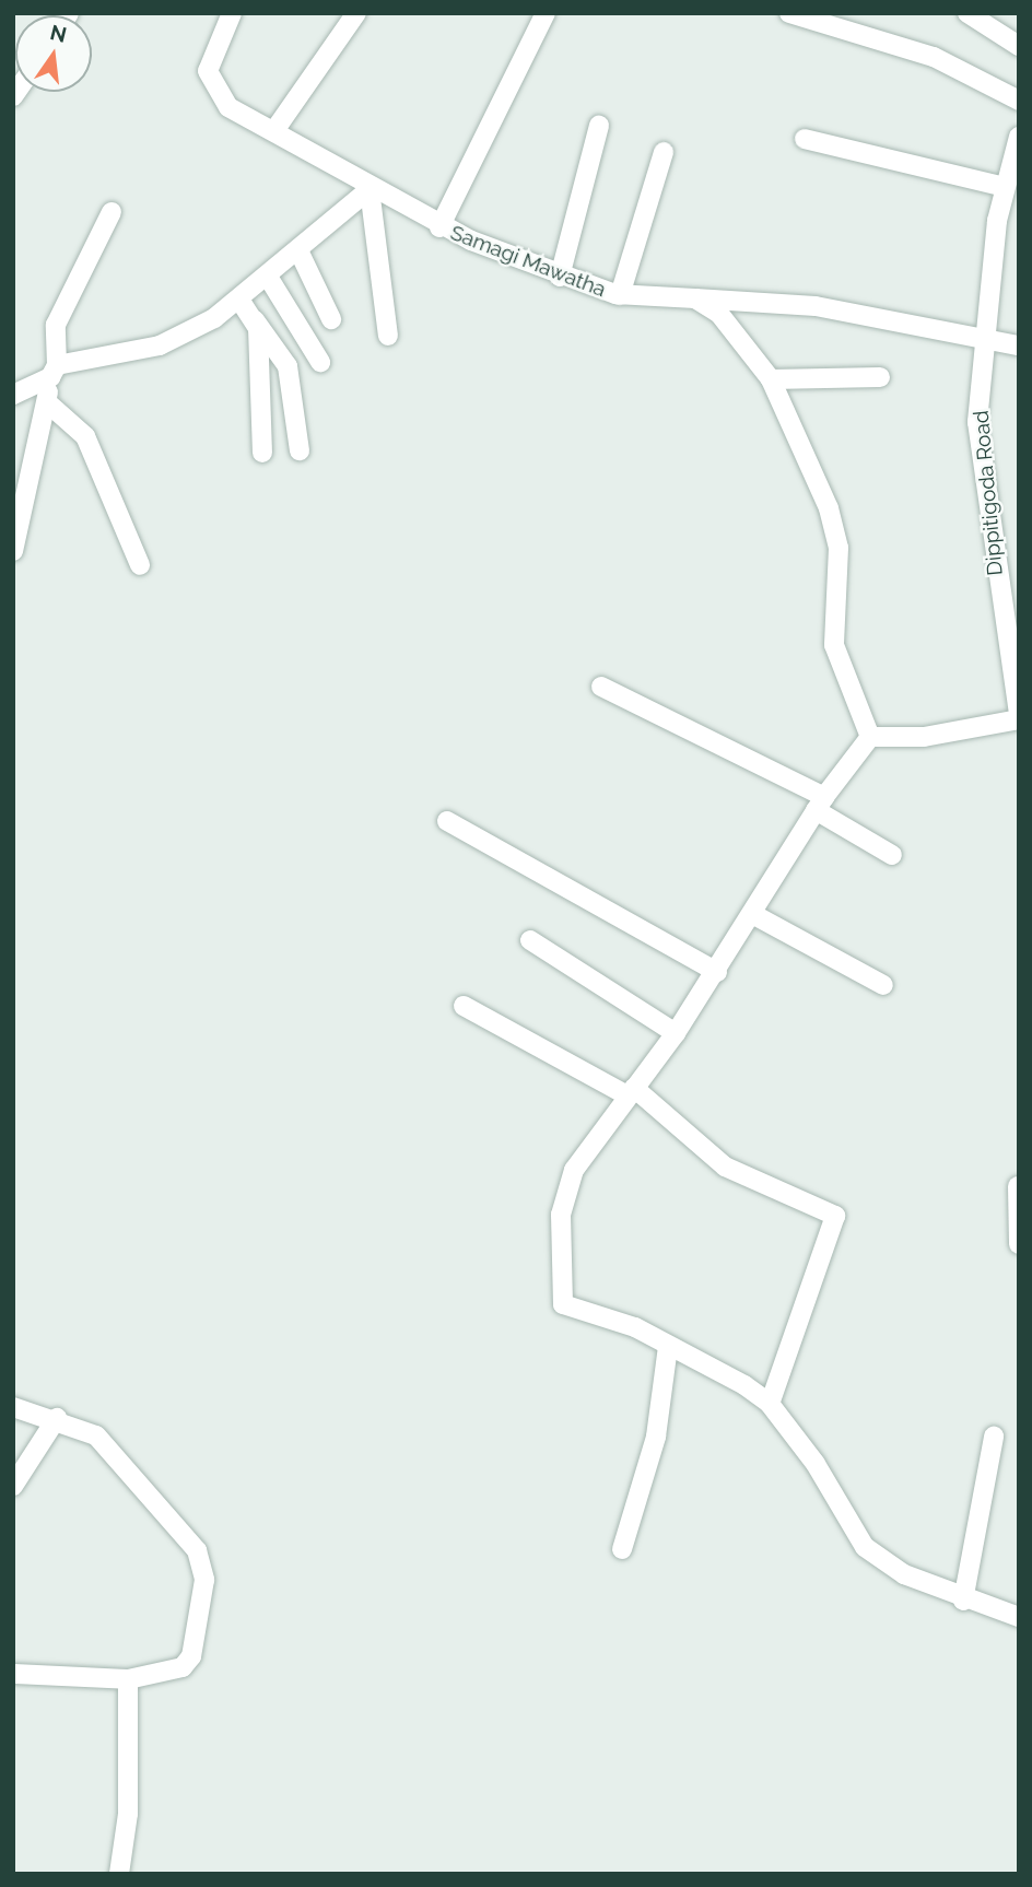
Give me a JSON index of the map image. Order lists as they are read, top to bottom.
{
  "streets": {
    "street": ["Samagi Mawatha", "Dippitigoda Road"]
  },
  "crossings": [
    ["Samagi Mawatha", "Dippitigoda Road"]
  ],
  "north": "top"
}
